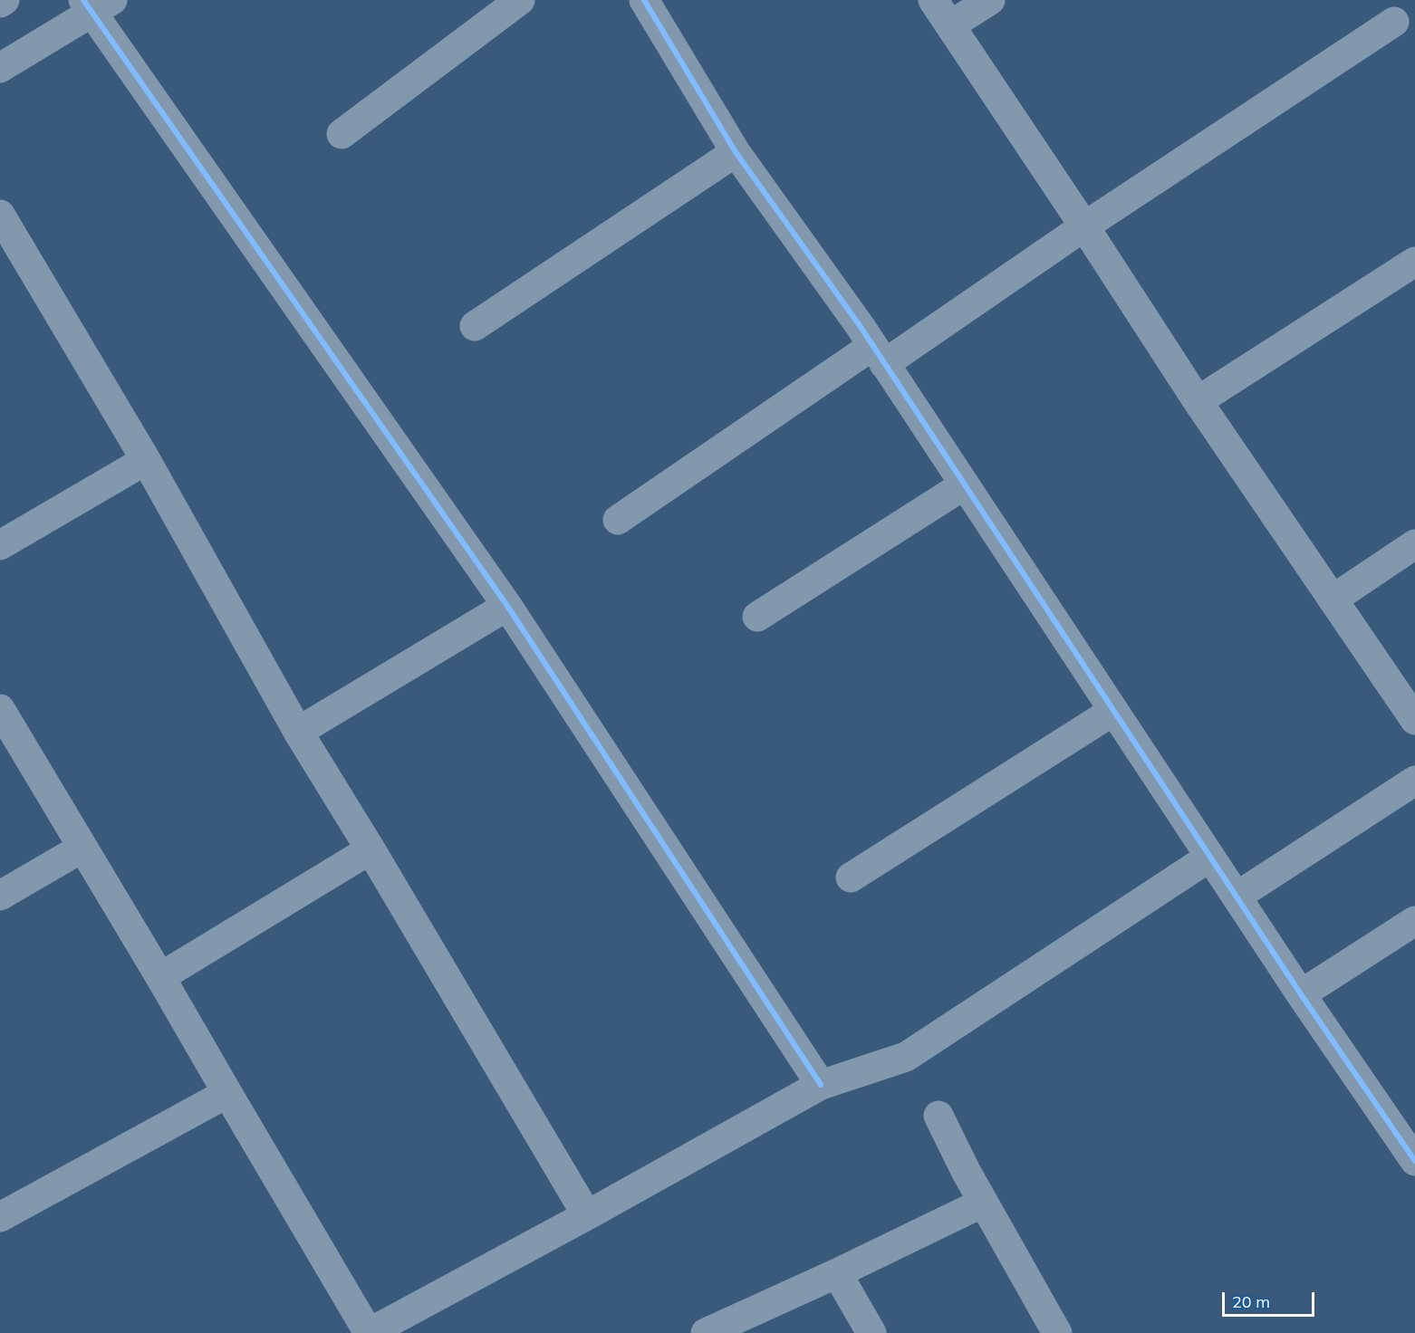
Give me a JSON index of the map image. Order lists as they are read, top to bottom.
{
  "scale_bar": "20 m"
}
